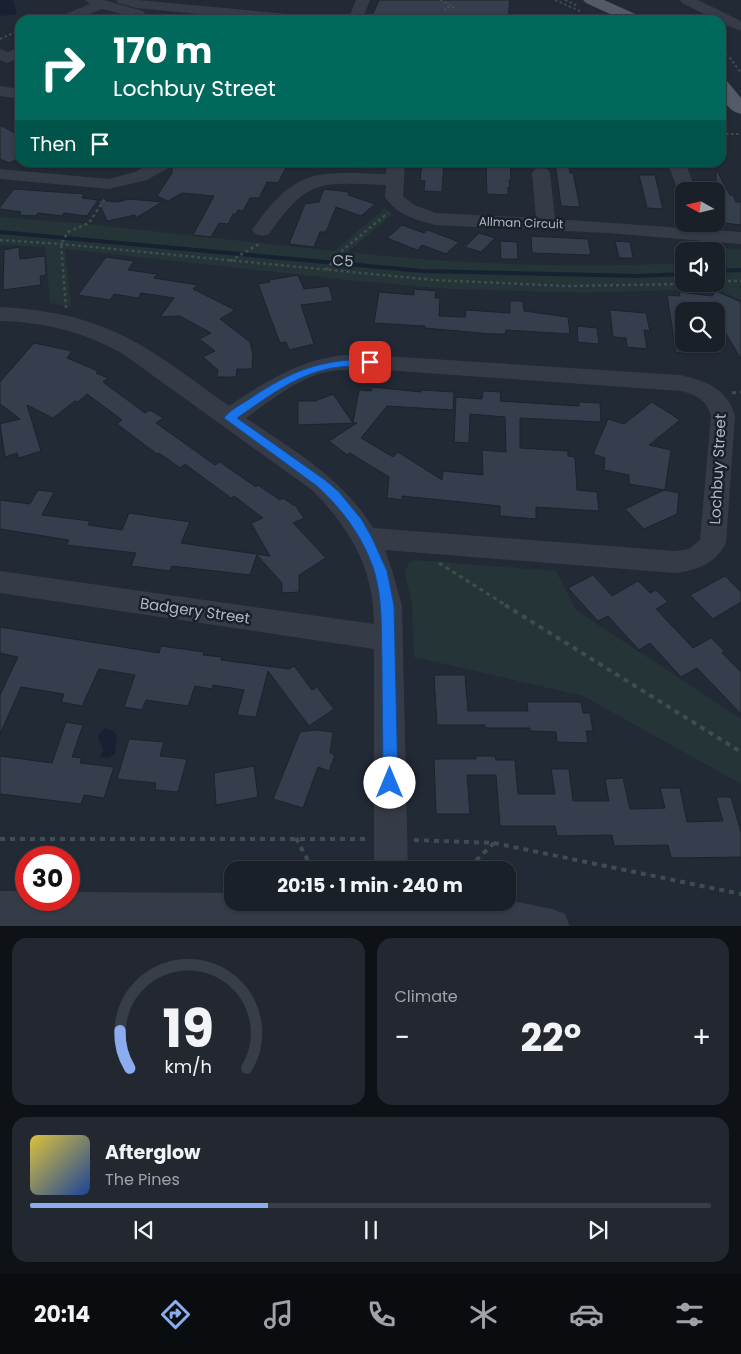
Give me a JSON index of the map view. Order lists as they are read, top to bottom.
{
  "streets": {
    "street": ["Allman Circuit", "Lochbuy Street", "Badgery Street"],
    "path": ["C5"]
  },
  "north": "left",
  "page": {
    "turn": ["170 m", "Lochbuy Street"],
    "then": "Then",
    "limit": "30",
    "trip": "20:15 · 1 min · 240 m",
    "tile": "Climate",
    "heat": ["−", "22°", "+"],
    "song": ["Afterglow", "The Pines"],
    "tabs": "20:14",
    "gauge": ["19", "km/h"]
  }
}
